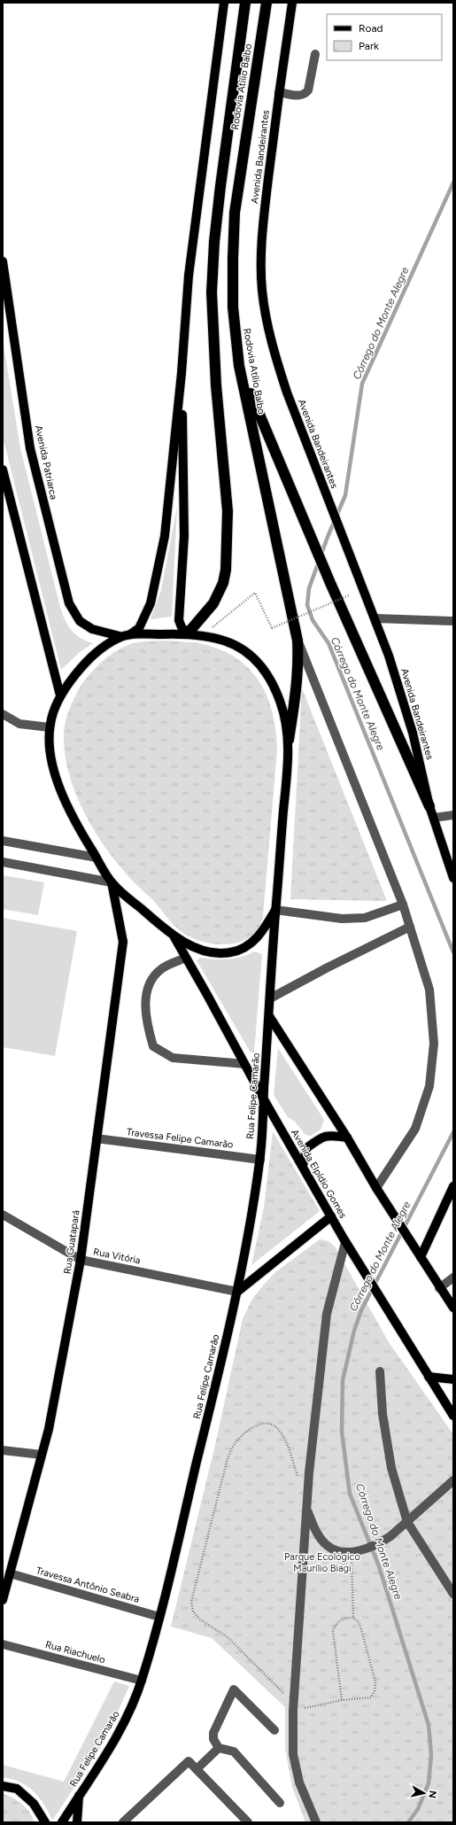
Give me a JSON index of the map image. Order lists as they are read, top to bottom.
{
  "streets": {
    "highway": ["Rodovia Atílio Balbo"],
    "main road": [
      "Avenida Bandeirantes",
      "Avenida Patriarca",
      "Rua Felipe Camarão",
      "Avenida Elpídio Gomes",
      "Rua Guatapará"
    ],
    "street": [
      "Travessa Felipe Camarão",
      "Rua Vitória",
      "Travessa Antônio Seabra",
      "Rua Riachuelo"
    ]
  },
  "crossings": [
    ["Rua Felipe Camarão", "Travessa Felipe Camarão"],
    ["Rua Felipe Camarão", "Avenida Elpídio Gomes"],
    ["Rua Felipe Camarão", "Rua Vitória"],
    ["Rua Felipe Camarão", "Travessa Antônio Seabra"],
    ["Rua Felipe Camarão", "Rua Riachuelo"],
    ["Travessa Felipe Camarão", "Rua Guatapará"],
    ["Rua Guatapará", "Rua Vitória"],
    ["Rua Guatapará", "Travessa Antônio Seabra"]
  ],
  "water": ["Córrego do Monte Alegre"],
  "parks": ["Parque Ecológico Maurílio Biagi"],
  "legend": ["Road", "Park"],
  "north": "right"
}
